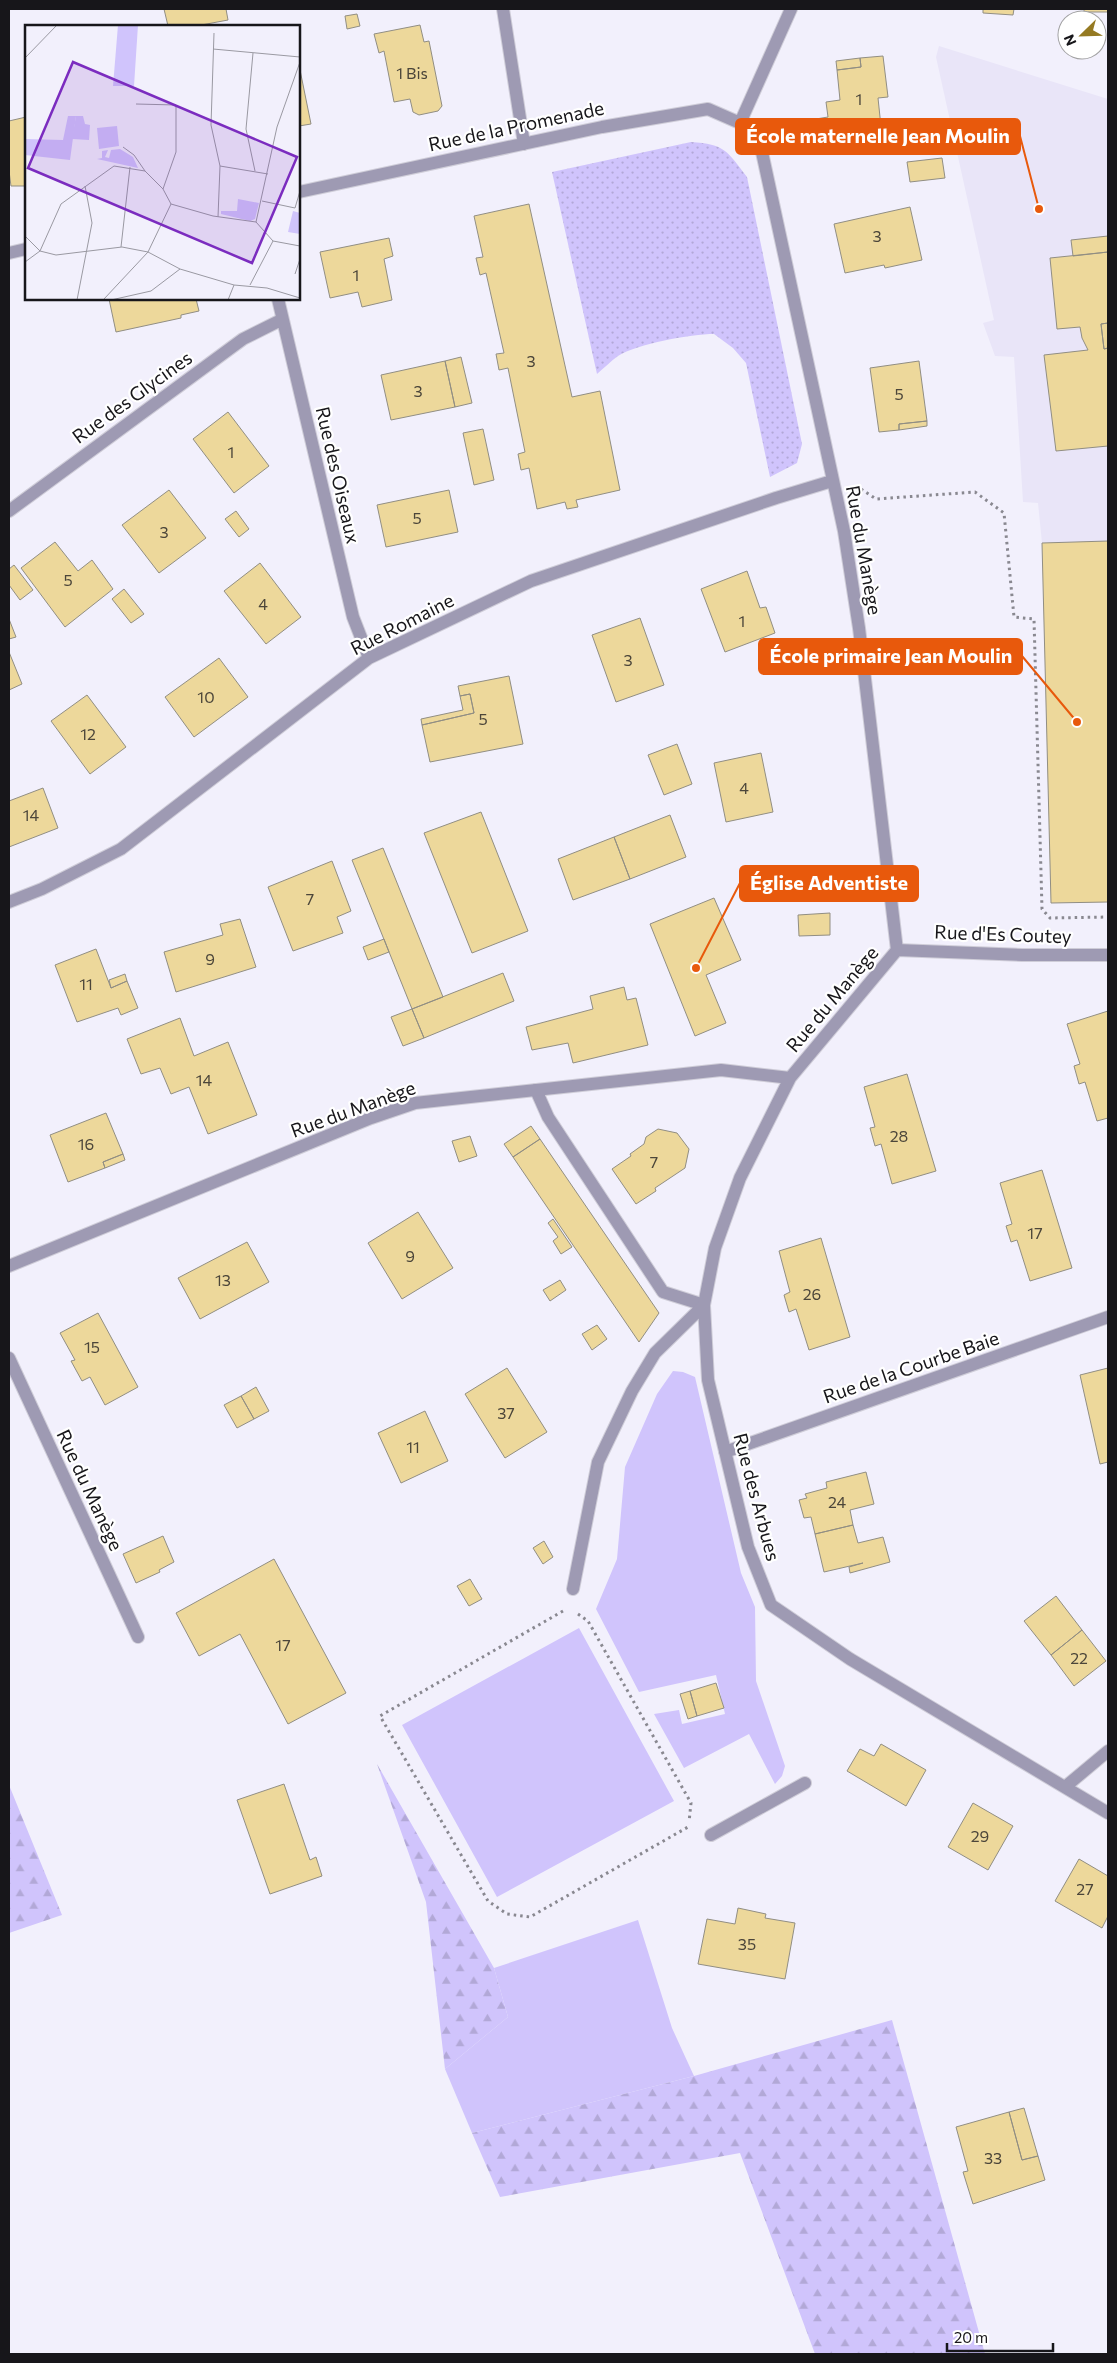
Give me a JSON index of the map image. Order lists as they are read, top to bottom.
{
  "streets": {
    "street": [
      "Rue de la Promenade",
      "Rue des Glycines",
      "Rue des Oiseaux",
      "Rue du Manège",
      "Rue Romaine",
      "Rue d'Es Coutey",
      "Rue de la Courbe Baie",
      "Rue des Arbues"
    ]
  },
  "crossings": [
    ["Rue de la Promenade", "Rue du Manège"],
    ["Rue des Glycines", "Rue des Oiseaux"],
    ["Rue des Oiseaux", "Rue Romaine"],
    ["Rue du Manège", "Rue Romaine"],
    ["Rue du Manège", "Rue d'Es Coutey"],
    ["Rue du Manège", "Rue des Arbues"],
    ["Rue de la Courbe Baie", "Rue des Arbues"]
  ],
  "places": ["École maternelle Jean Moulin", "École primaire Jean Moulin", "Église Adventiste"],
  "house_numbers": [
    "1 Bis",
    "1",
    "3",
    "1",
    "3",
    "3",
    "5",
    "1",
    "5",
    "3",
    "5",
    "4",
    "1",
    "3",
    "10",
    "5",
    "12",
    "4",
    "14",
    "7",
    "9",
    "11",
    "14",
    "28",
    "16",
    "7",
    "17",
    "9",
    "13",
    "26",
    "15",
    "37",
    "11",
    "24",
    "17",
    "22",
    "29",
    "27",
    "35",
    "33"
  ],
  "scale_bar": "20 m",
  "north": "bottom left"
}
